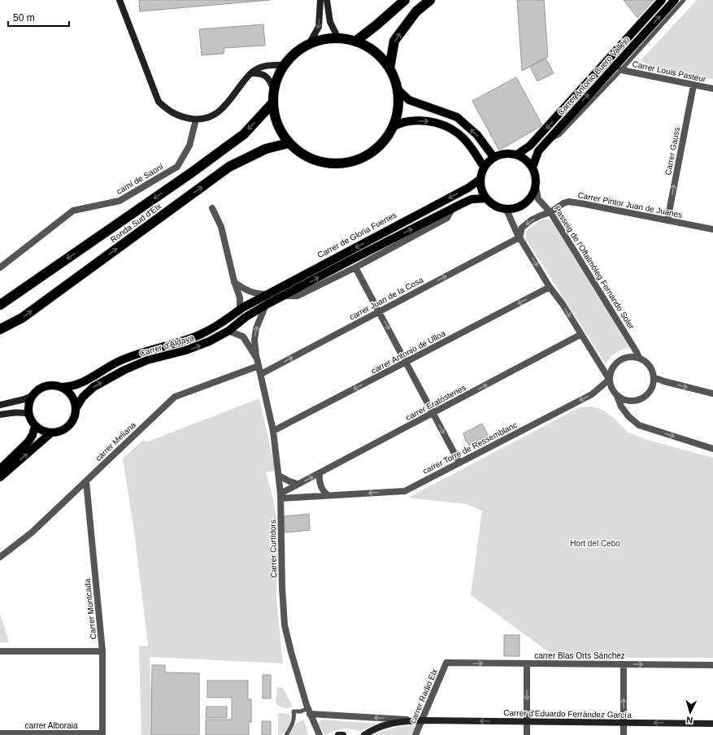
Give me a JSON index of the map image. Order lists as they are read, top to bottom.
{
  "streets": {
    "highway": ["Ronda Sud d'Elx"],
    "main road": [
      "Carrer Antonio Buero Vallejo",
      "Carrer de Gloria Fuertes",
      "Carrer d'Aldaya",
      "Carrer d'Eduardo Ferrández García"
    ],
    "street": [
      "Carrer Louis Pasteur",
      "Carrer Gauss",
      "camí de Saoní",
      "Carrer Pintor Juan de Juanes",
      "Passeig de l'Oftalmòleg Fernando Soler",
      "carrer Juan de la Cosa",
      "carrer Antonio de Ulloa",
      "carrer Eratóstenes",
      "carrer Meliana",
      "carrer Torre de Ressemblanc",
      "Carrer Curtidors",
      "Carrer Montcada",
      "carrer Blas Orts Sánchez",
      "carrer Radio Elx",
      "carrer Alboraia"
    ]
  },
  "crossings": [
    ["Carrer Louis Pasteur", "Carrer Gauss"],
    ["Carrer Antonio Buero Vallejo", "Carrer de Gloria Fuertes"],
    ["Carrer Antonio Buero Vallejo", "Passeig de l'Oftalmòleg Fernando Soler"],
    ["Carrer Gauss", "Carrer Pintor Juan de Juanes"],
    ["Carrer Pintor Juan de Juanes", "Passeig de l'Oftalmòleg Fernando Soler"],
    ["Carrer Pintor Juan de Juanes", "carrer Juan de la Cosa"],
    ["Carrer de Gloria Fuertes", "Passeig de l'Oftalmòleg Fernando Soler"],
    ["Carrer de Gloria Fuertes", "Carrer d'Aldaya"],
    ["Passeig de l'Oftalmòleg Fernando Soler", "carrer Torre de Ressemblanc"],
    ["carrer Juan de la Cosa", "Carrer Curtidors"],
    ["Carrer d'Aldaya", "Carrer Curtidors"],
    ["carrer Antonio de Ulloa", "Carrer Curtidors"],
    ["carrer Eratóstenes", "carrer Torre de Ressemblanc"],
    ["carrer Eratóstenes", "Carrer Curtidors"],
    ["carrer Meliana", "Carrer Curtidors"],
    ["carrer Meliana", "Carrer Montcada"],
    ["carrer Torre de Ressemblanc", "Carrer Curtidors"],
    ["Carrer Curtidors", "Carrer d'Eduardo Ferrández García"],
    ["Carrer Montcada", "carrer Alboraia"],
    ["carrer Blas Orts Sánchez", "carrer Radio Elx"],
    ["carrer Radio Elx", "Carrer d'Eduardo Ferrández García"]
  ],
  "one_way": [
    "Carrer Gauss",
    "carrer Antonio de Ulloa",
    "carrer Eratóstenes",
    "carrer Torre de Ressemblanc",
    "carrer Blas Orts Sánchez",
    "Carrer d'Eduardo Ferrández García"
  ],
  "parks": ["Hort del Cebo"],
  "scale_bar": "50 m",
  "north": "bottom"
}
